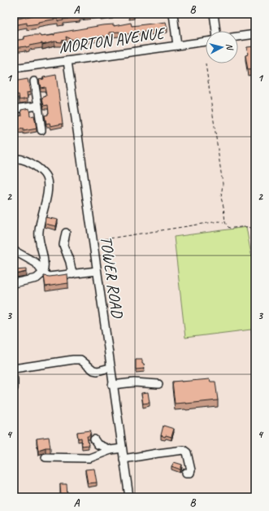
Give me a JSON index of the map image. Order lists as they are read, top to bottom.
{
  "streets": {
    "street": ["MORTON AVENUE", "TOWER ROAD"]
  },
  "crossings": [
    ["MORTON AVENUE", "TOWER ROAD"]
  ],
  "north": "right",
  "grid": {
    "columns": ["A", "B"],
    "rows": [
      "1",
      "2",
      "3",
      "4"
    ]
  }
}
